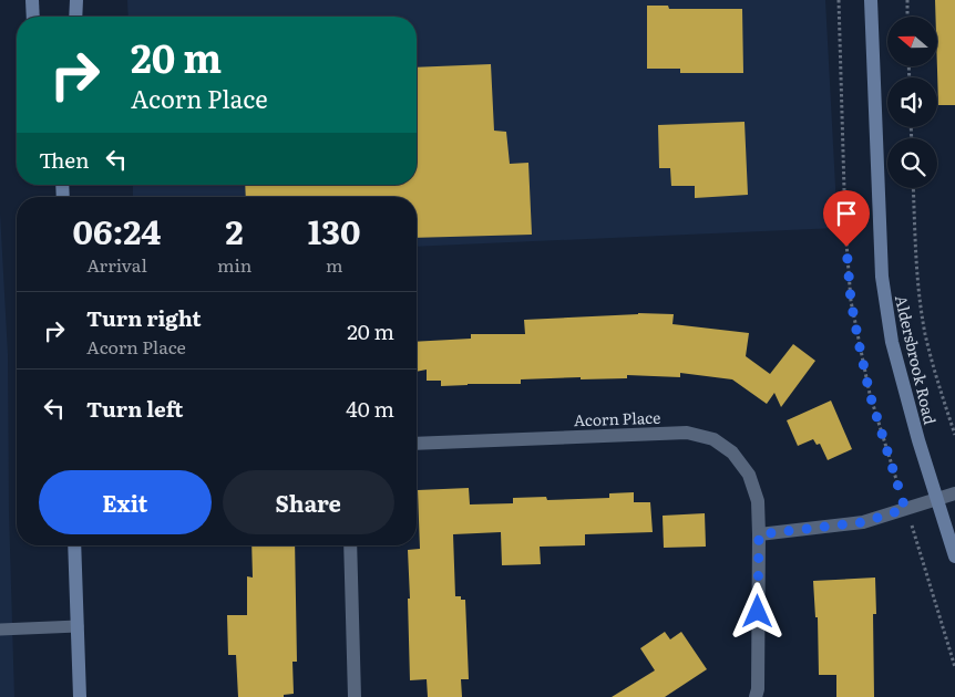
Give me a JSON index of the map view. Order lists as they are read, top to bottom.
{
  "streets": {
    "street": ["Aldersbrook Road", "Acorn Place"]
  },
  "north": "left",
  "page": {
    "turn": ["20 m", "Acorn Place"],
    "then": "Then",
    "eta": [
      "06:24",
      "Arrival",
      "2",
      "min",
      "130",
      "m"
    ],
    "list": [
      {
        "name": "Turn right",
        "note": "Acorn Place",
        "value": "20 m"
      },
      {
        "name": "Turn left",
        "value": "40 m"
      }
    ],
    "buttons": ["Exit", "Share"]
  }
}
